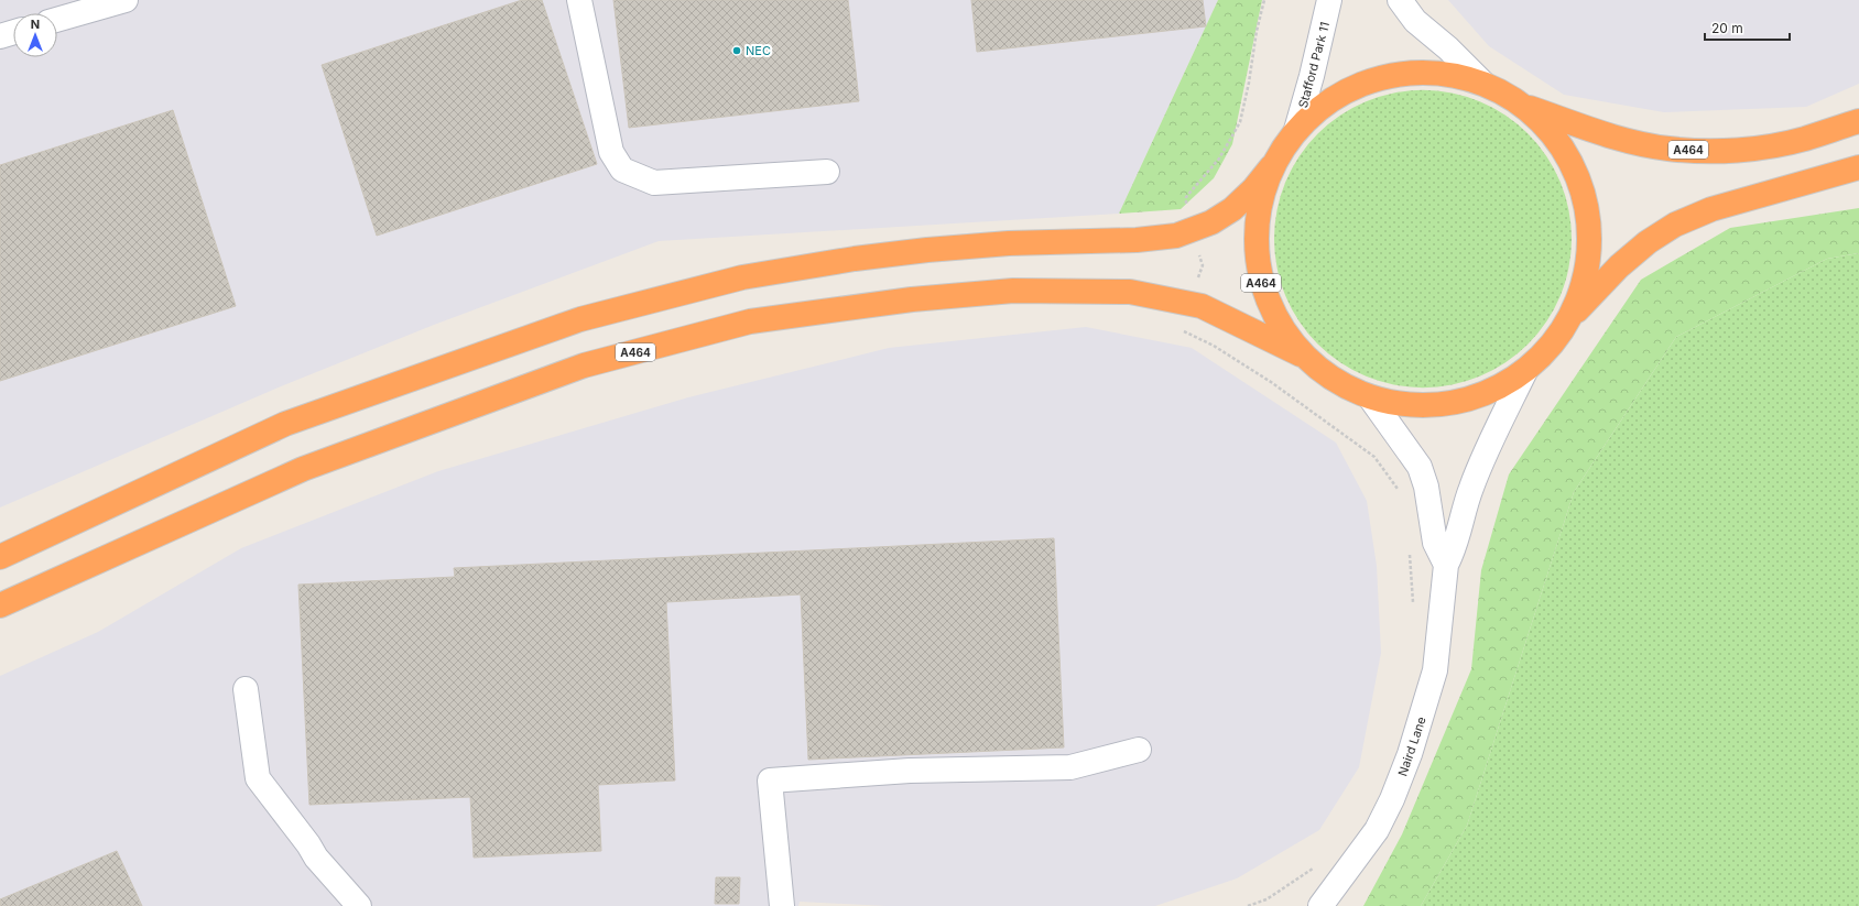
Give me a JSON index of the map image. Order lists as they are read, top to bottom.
{
  "streets": {
    "highway": ["A464"],
    "street": ["Stafford Park 11", "Naird Lane"]
  },
  "crossings": [
    ["Stafford Park 11", "A464"]
  ],
  "places": ["NEC"],
  "scale_bar": "20 m",
  "north": "top"
}
